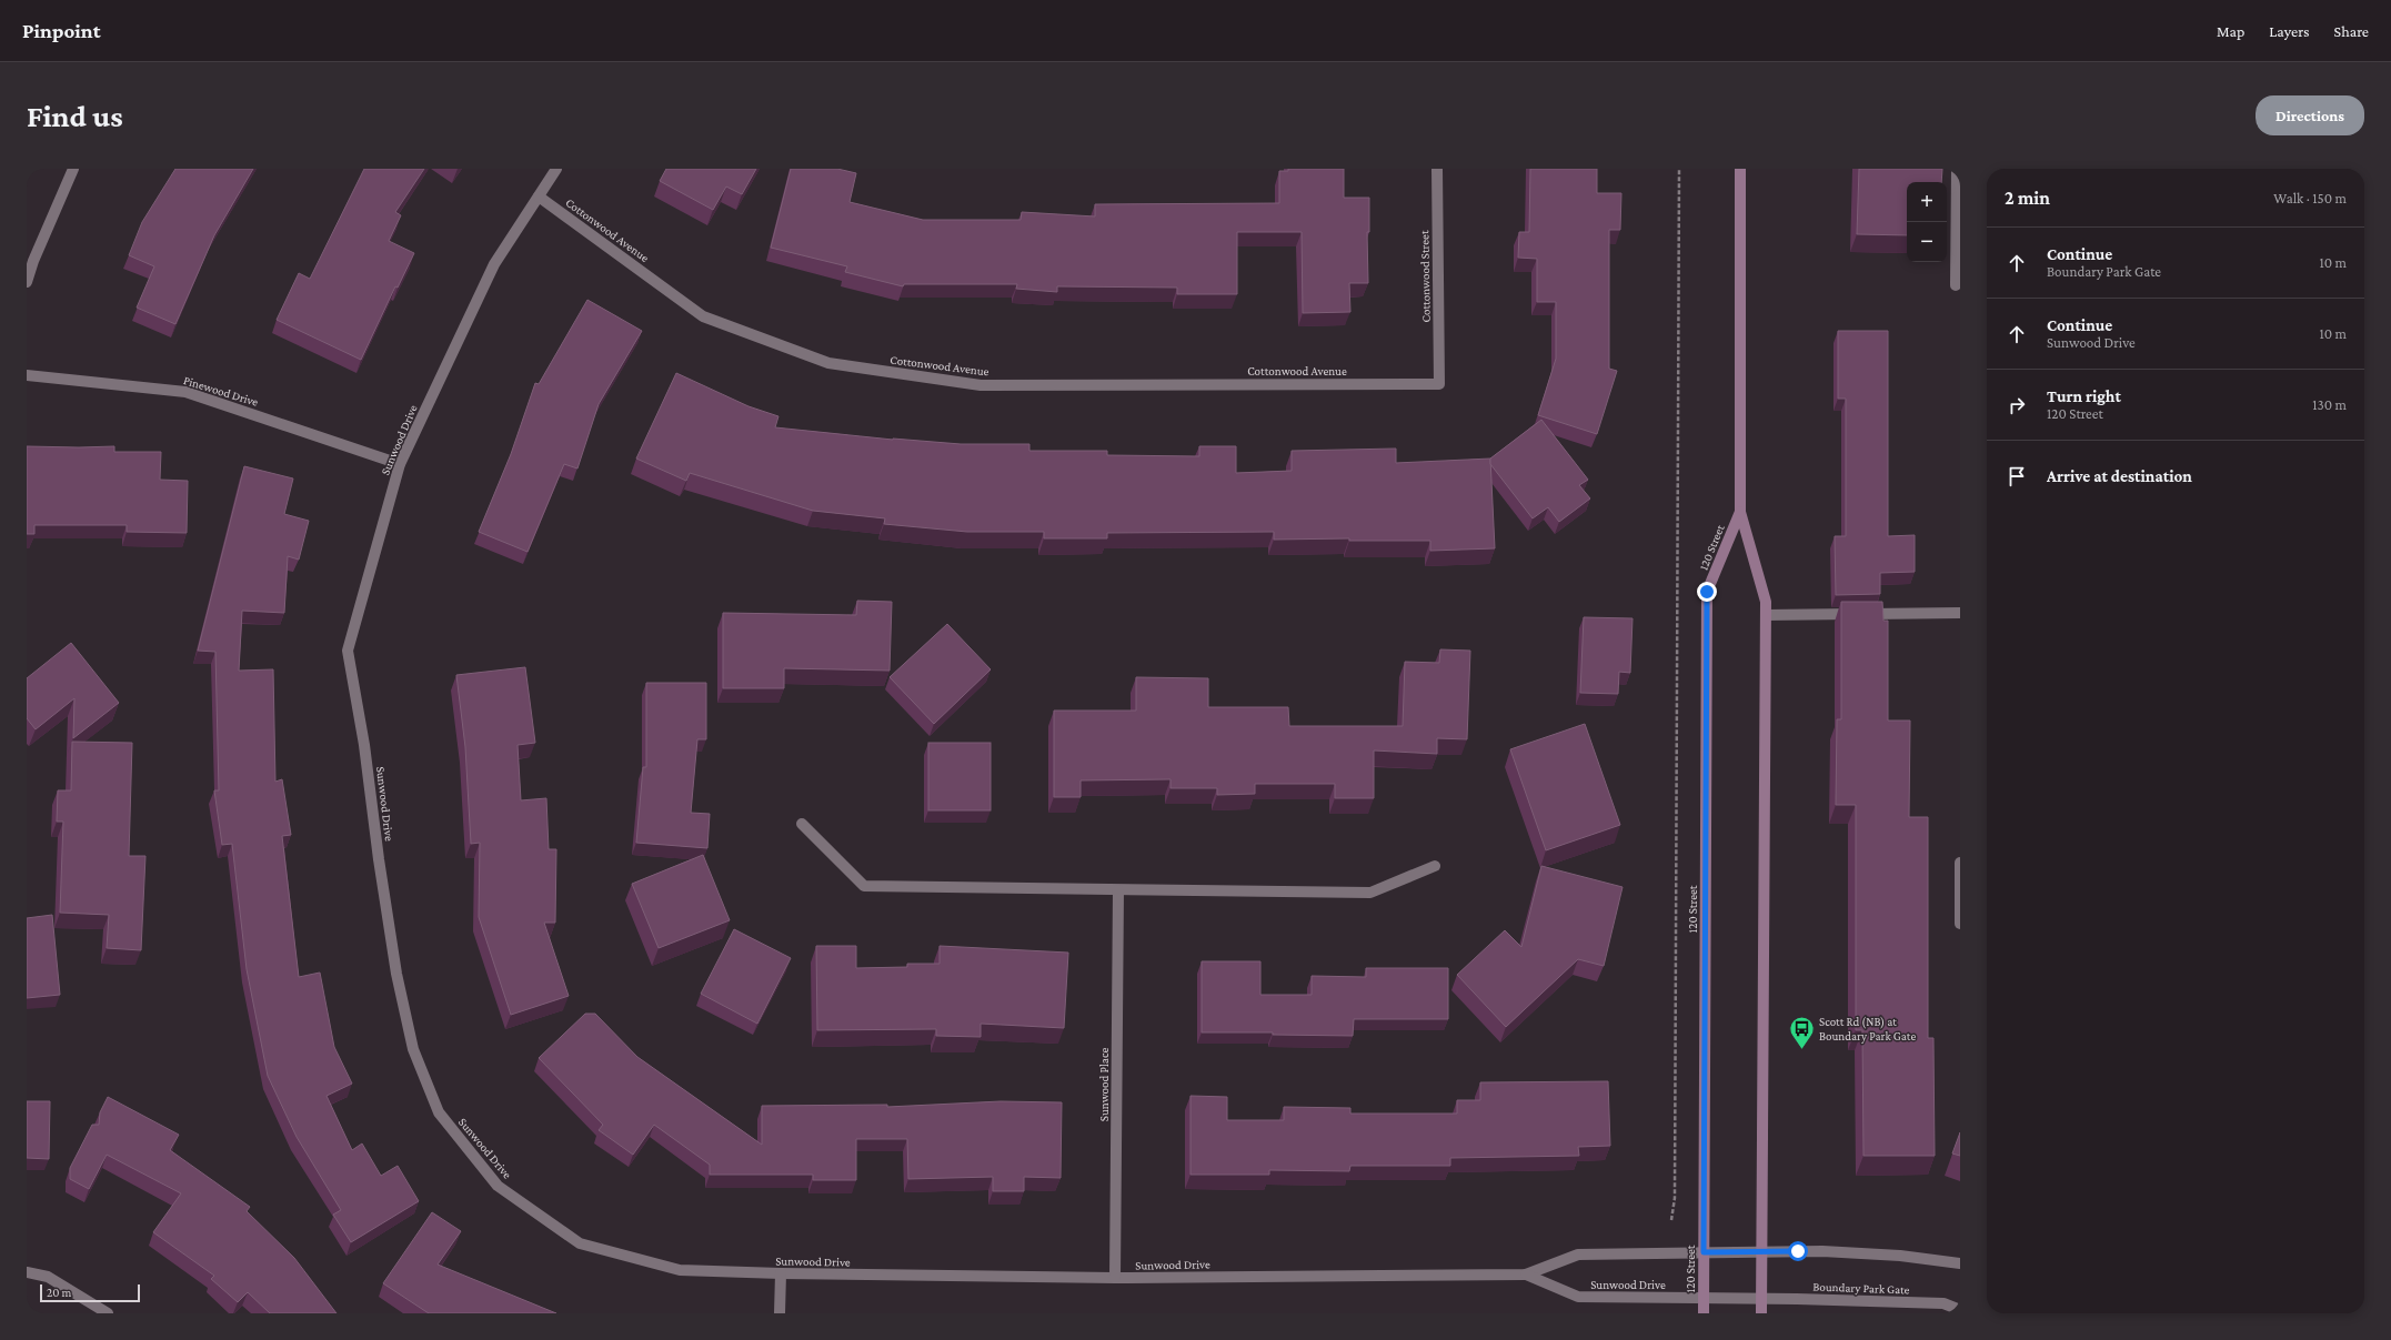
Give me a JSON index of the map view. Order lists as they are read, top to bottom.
{
  "streets": {
    "main road": ["120 Street"],
    "street": [
      "Cottonwood Avenue",
      "Cottonwood Street",
      "Pinewood Drive",
      "Sunwood Drive",
      "Sunwood Place",
      "Boundary Park Gate"
    ]
  },
  "crossings": [
    ["Cottonwood Avenue", "Cottonwood Street"],
    ["Cottonwood Avenue", "Sunwood Drive"],
    ["Pinewood Drive", "Sunwood Drive"],
    ["Sunwood Drive", "120 Street"],
    ["Sunwood Drive", "Sunwood Place"],
    ["Sunwood Drive", "Boundary Park Gate"],
    ["120 Street", "Boundary Park Gate"]
  ],
  "places": {
    "bus stop": ["Scott Rd (NB) at Boundary Park Gate"]
  },
  "scale_bar": "20 m",
  "page": {
    "header": "Pinpoint",
    "nav": ["Map", "Layers", "Share"],
    "buttons": "Directions",
    "title": "Find us",
    "heading": ["2 min", "Walk · 150 m"],
    "map_buttons": ["+", "−"],
    "list": [
      ["Continue", "Boundary Park Gate", "10 m"],
      ["Continue", "Sunwood Drive", "10 m"],
      ["Turn right", "120 Street", "130 m"],
      "Arrive at destination"
    ],
    "scale": "20 m"
  }
}
